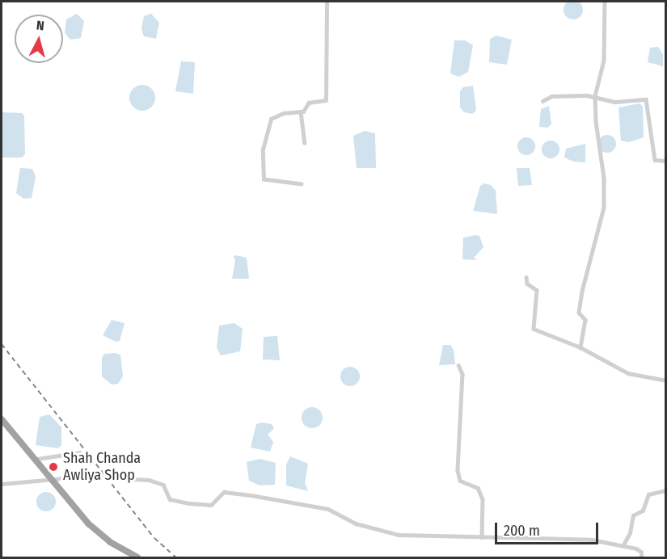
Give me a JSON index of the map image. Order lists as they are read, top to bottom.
{
  "places": ["Shah Chanda Awliya Shop"],
  "scale_bar": "200 m",
  "north": "top"
}
